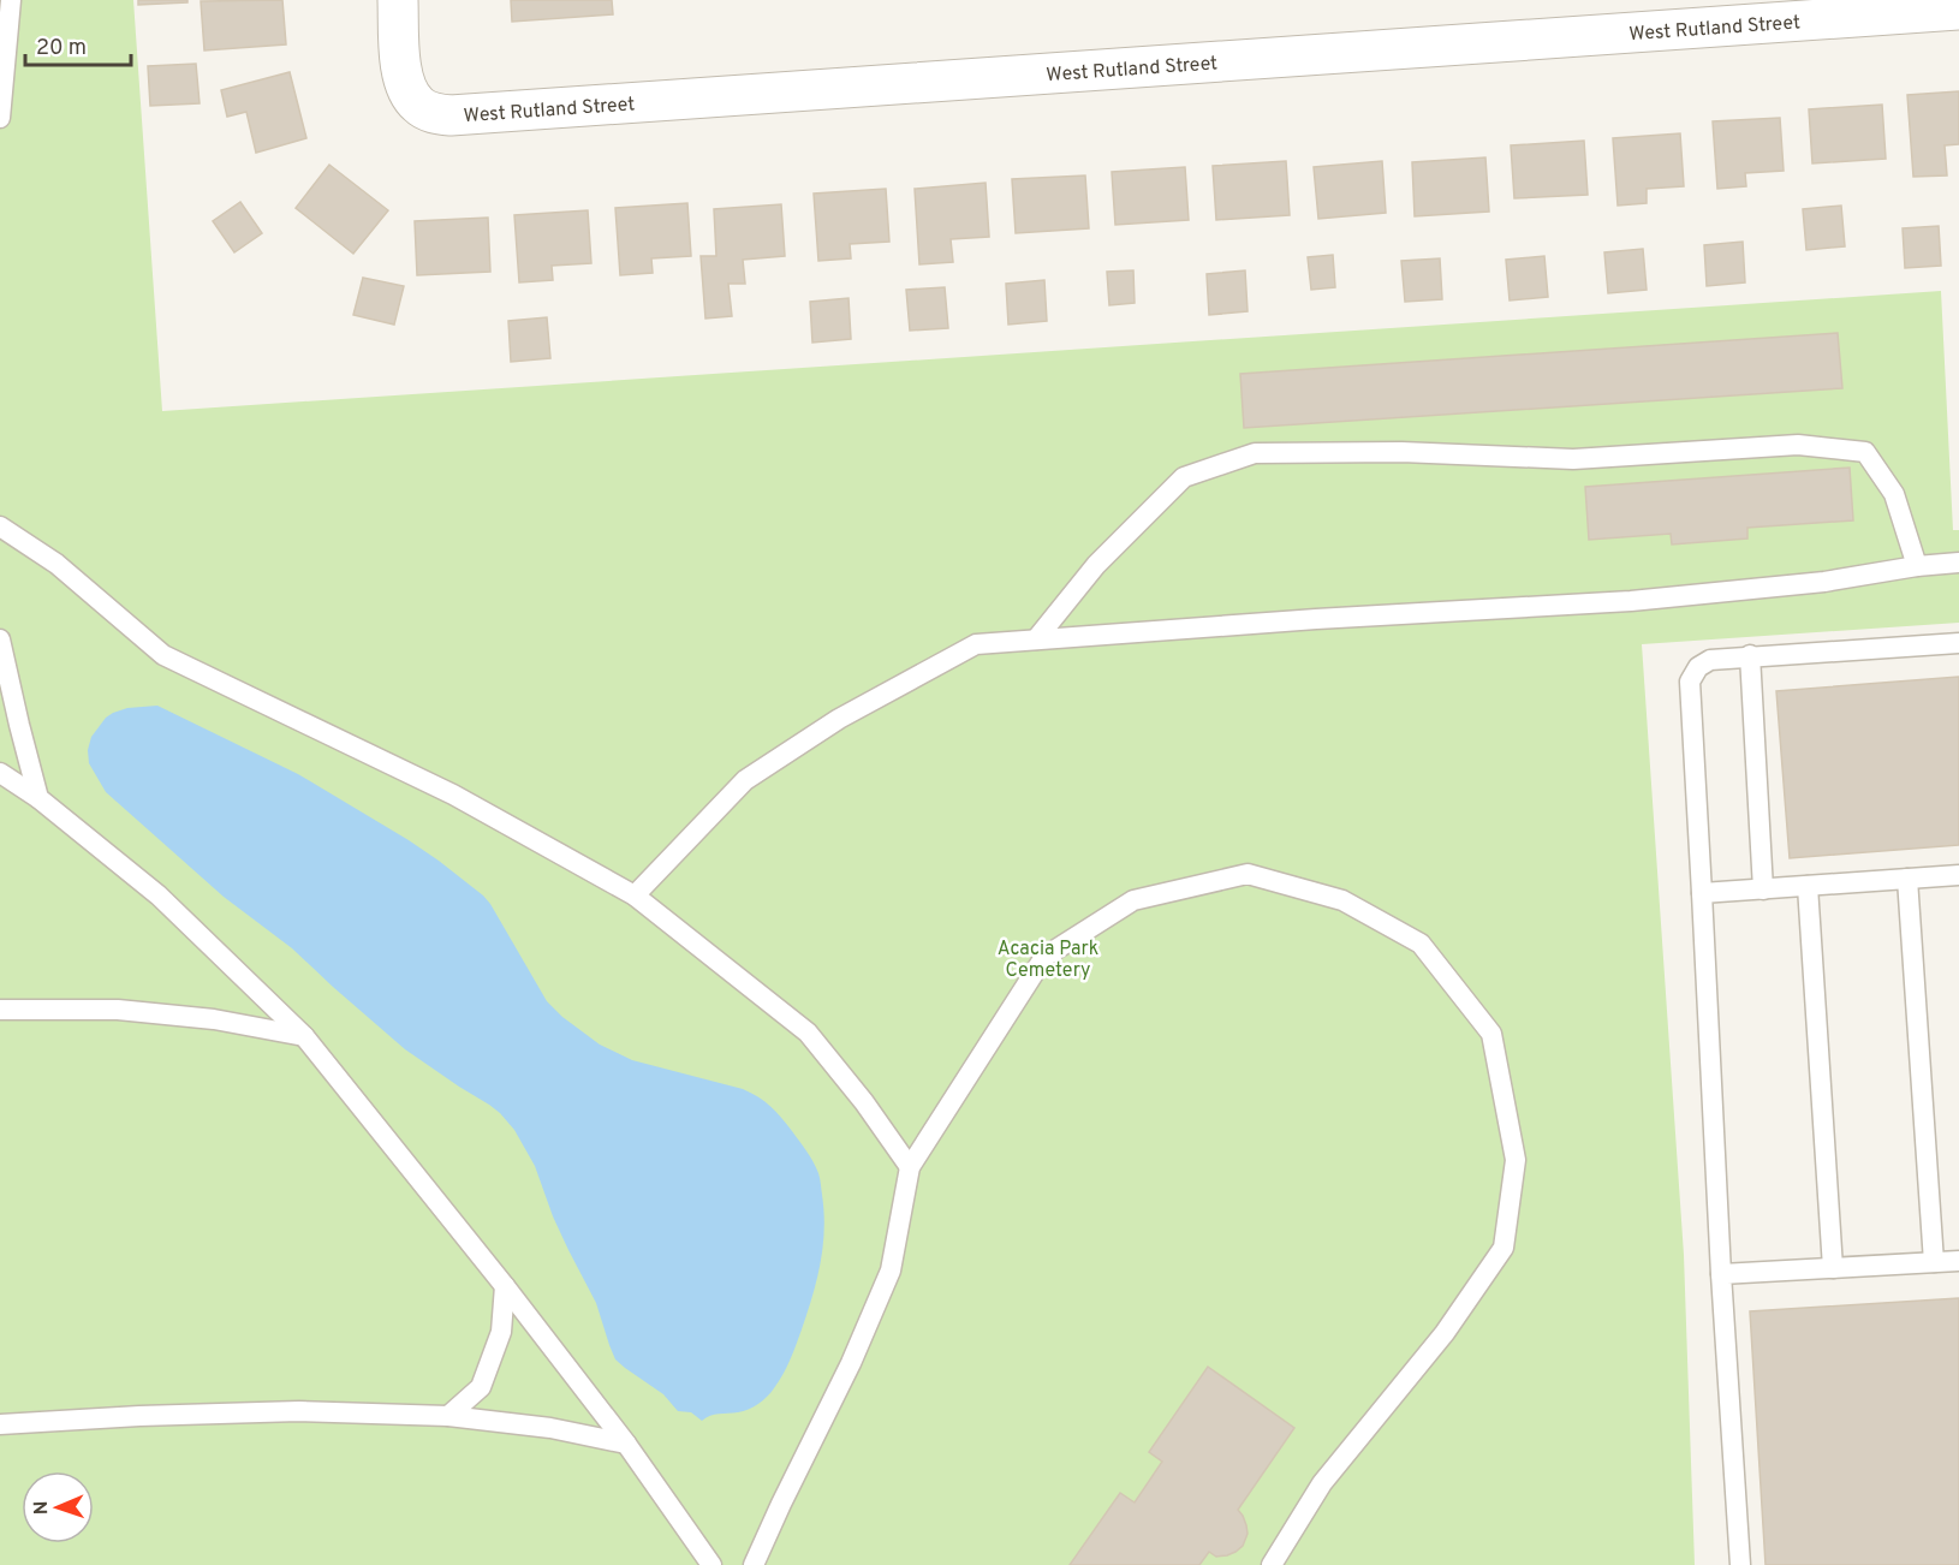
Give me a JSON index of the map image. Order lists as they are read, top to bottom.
{
  "streets": {
    "street": ["West Rutland Street"]
  },
  "parks": ["Acacia Park Cemetery"],
  "scale_bar": "20 m",
  "north": "left"
}
